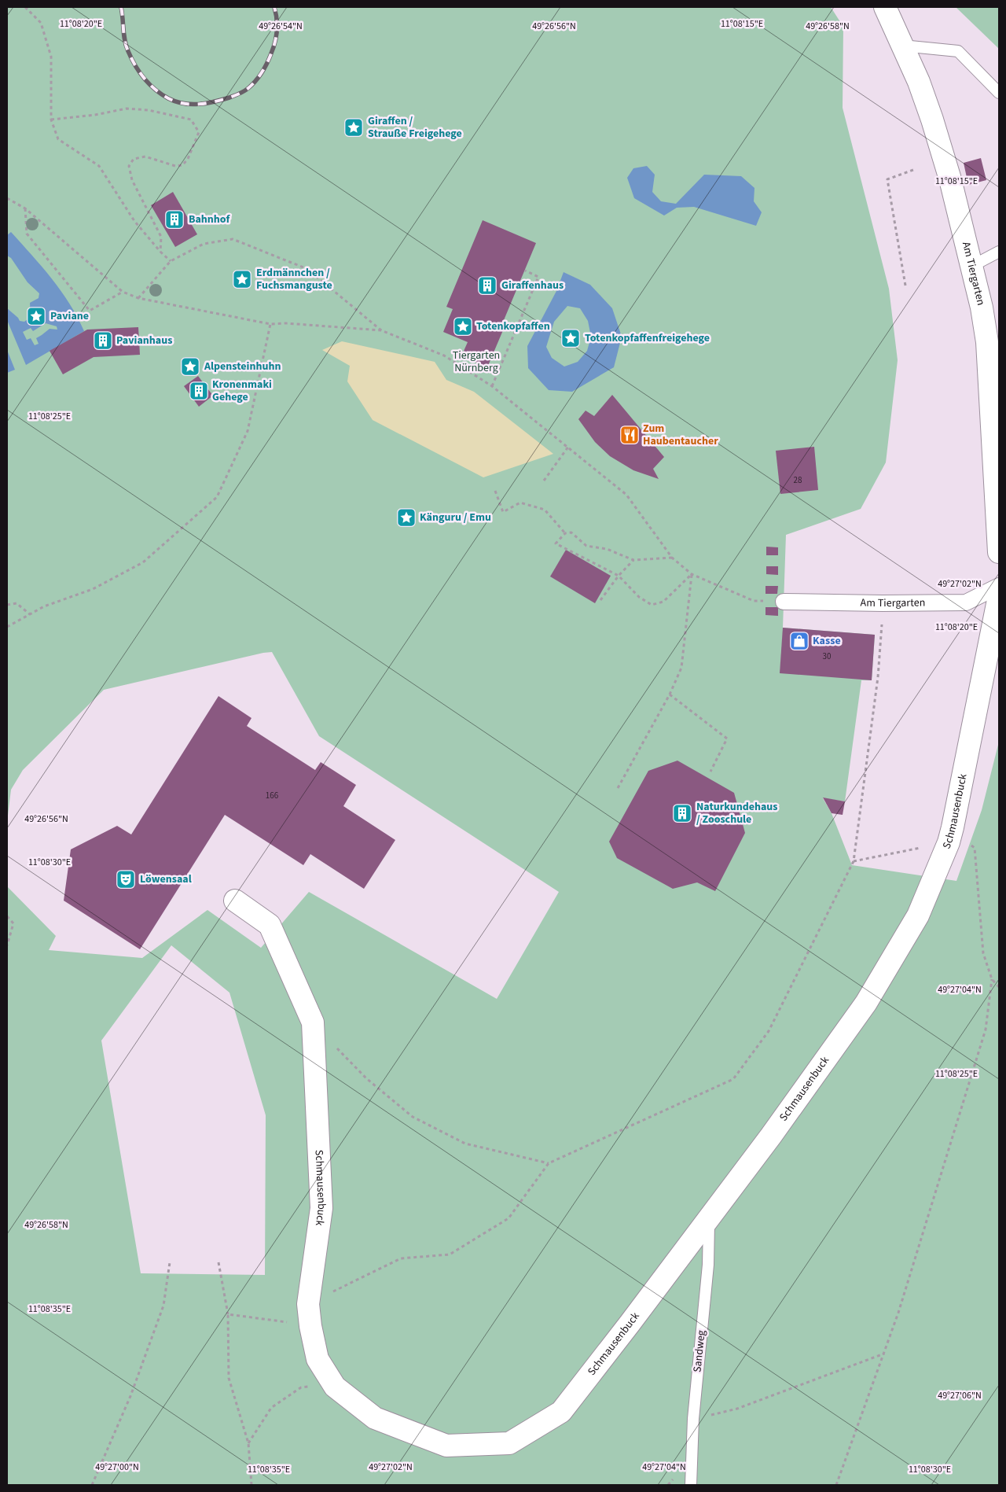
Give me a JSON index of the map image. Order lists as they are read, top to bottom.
{
  "streets": {
    "street": ["Am Tiergarten", "Schmausenbuck"],
    "lane": ["Sandweg"]
  },
  "crossings": [
    ["Schmausenbuck", "Sandweg"]
  ],
  "parks": ["Tiergarten Nürnberg"],
  "places": {
    "place": [
      "Giraffen / Strauße Freigehege",
      "Erdmännchen / Fuchsmanguste",
      "Paviane",
      "Totenkopfaffen",
      "Totenkopfaffenfreigehege",
      "Alpensteinhuhn",
      "Känguru / Emu"
    ],
    "building": [
      "Bahnhof",
      "Giraffenhaus",
      "Pavianhaus",
      "Kronenmaki Gehege",
      "Naturkundehaus / Zooschule"
    ],
    "restaurant": ["Zum Haubentaucher"],
    "shop": ["Kasse"],
    "theatre": ["Löwensaal"]
  },
  "house_numbers": ["28", "30", "166"],
  "coordinates": [
    "11°08'20\"E",
    "11°08'15\"E",
    "49°26'54\"N",
    "49°26'56\"N",
    "49°26'58\"N",
    "11°08'25\"E",
    "49°27'02\"N",
    "11°08'30\"E",
    "49°27'04\"N",
    "11°08'35\"E",
    "49°27'06\"N",
    "49°27'00\"N"
  ]
}
